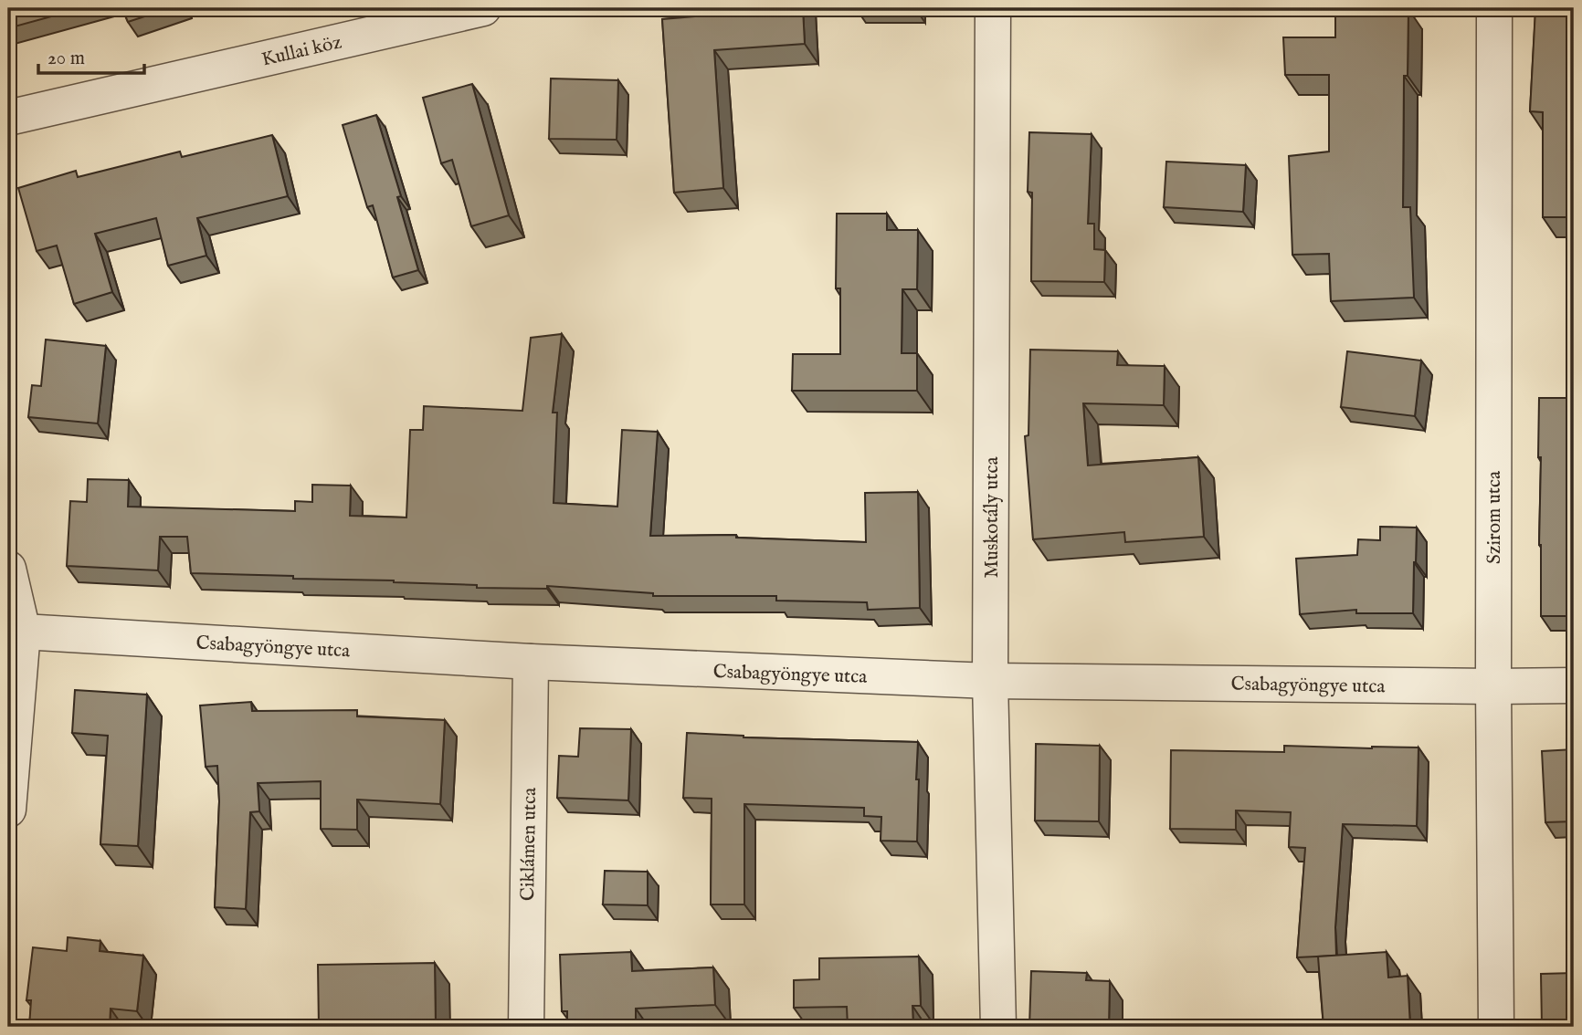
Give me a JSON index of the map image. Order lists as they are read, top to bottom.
{
  "streets": {
    "street": [
      "Kullai köz",
      "Muskotály utca",
      "Szirom utca",
      "Csabagyöngye utca",
      "Ciklámen utca"
    ]
  },
  "crossings": [
    ["Muskotály utca", "Csabagyöngye utca"],
    ["Szirom utca", "Csabagyöngye utca"],
    ["Csabagyöngye utca", "Ciklámen utca"]
  ],
  "scale_bar": "20 m"
}
